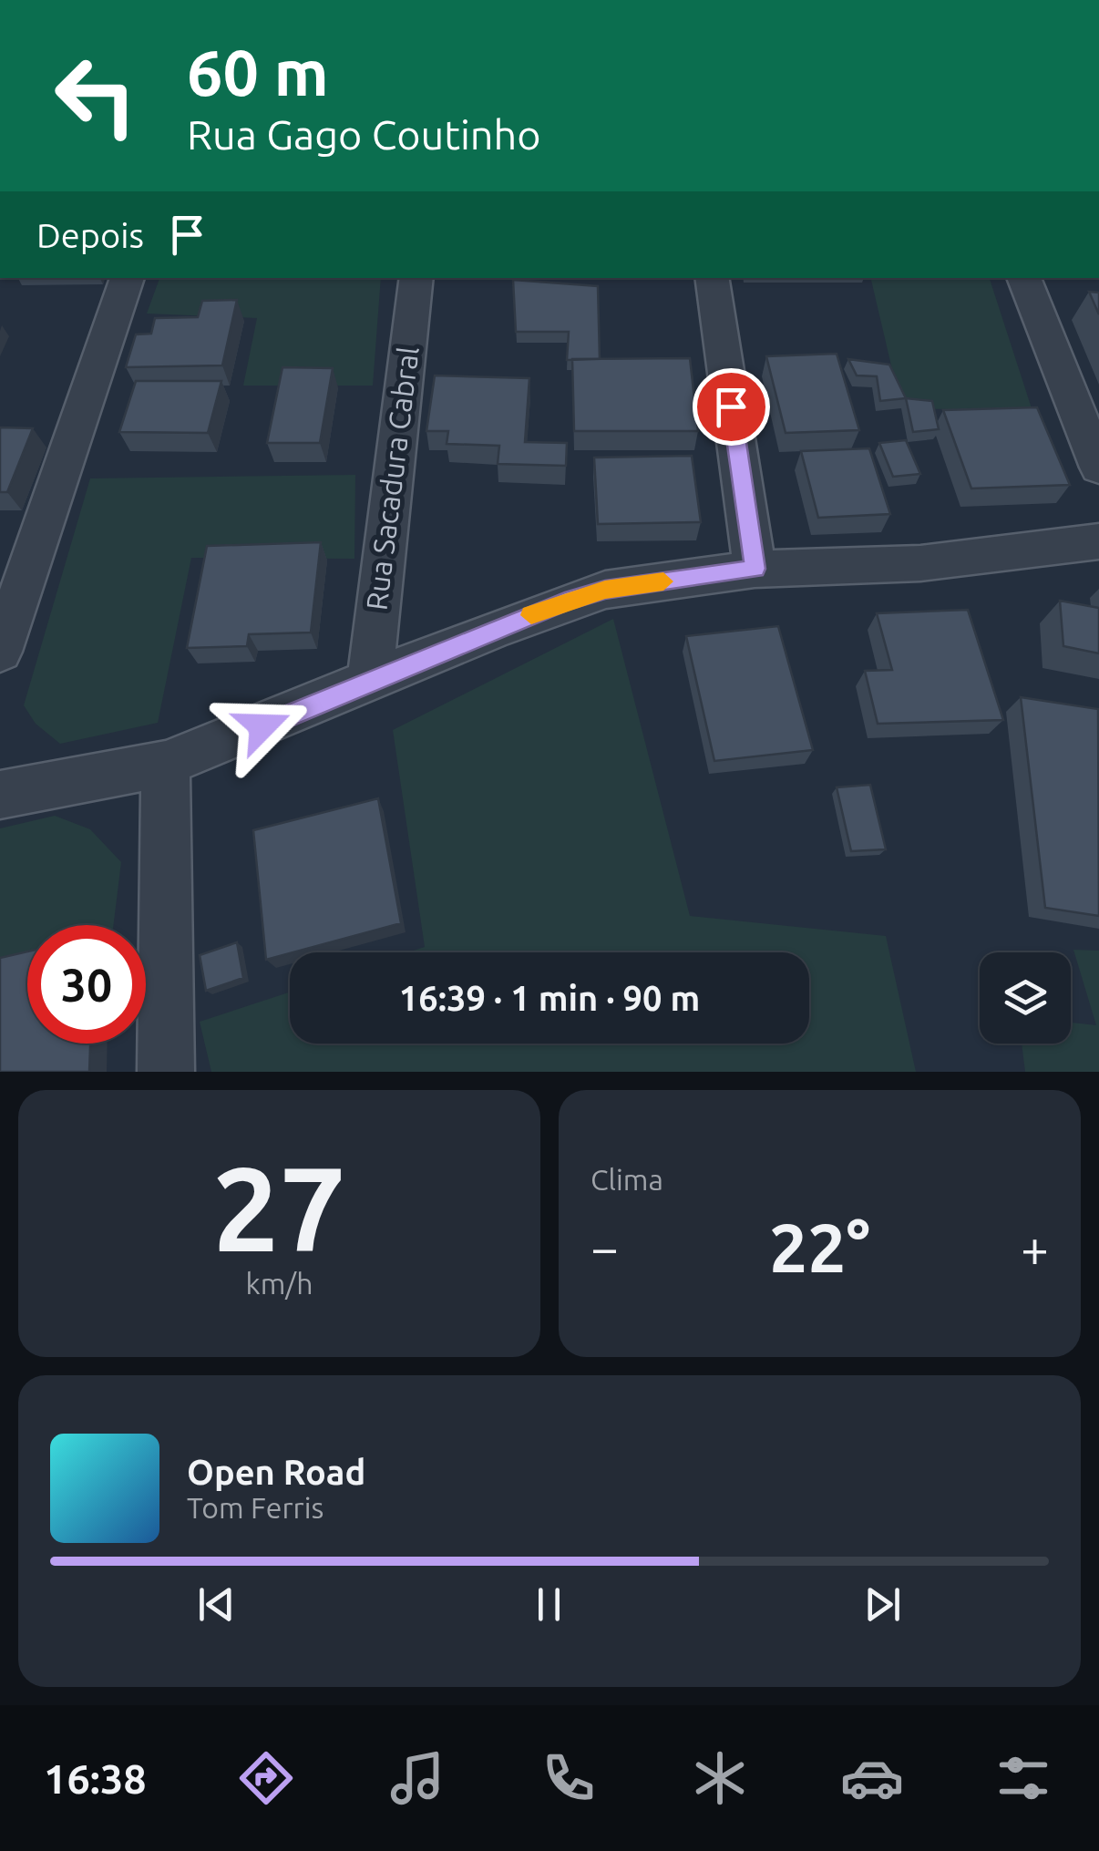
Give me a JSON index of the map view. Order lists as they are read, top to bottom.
{
  "streets": {
    "street": ["Rua Sacadura Cabral"]
  },
  "page": {
    "turn": ["60 m", "Rua Gago Coutinho"],
    "then": "Depois",
    "limit": "30",
    "trip": "16:39 · 1 min · 90 m",
    "tile": [
      ["27", "km/h"],
      "Clima"
    ],
    "heat": ["−", "22°", "+"],
    "song": ["Open Road", "Tom Ferris"],
    "tabs": "16:38"
  }
}
